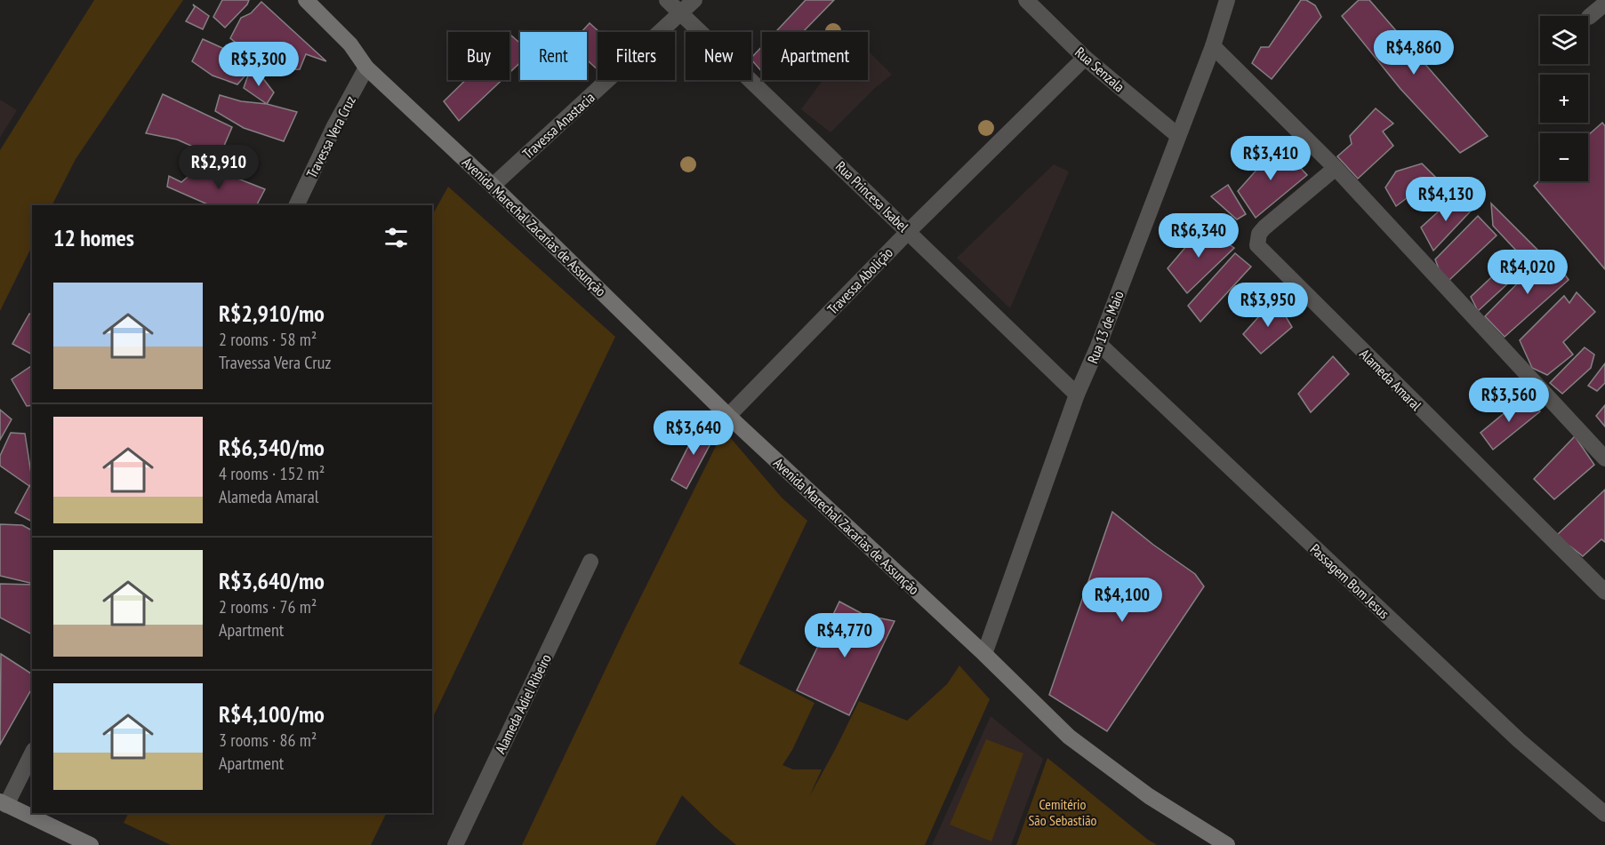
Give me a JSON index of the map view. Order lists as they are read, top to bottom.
{
  "streets": {
    "main road": ["Avenida Marechal Zacarias de Assunção"],
    "street": [
      "Rua Senzala",
      "Travessa Anastacia",
      "Travessa Vera Cruz",
      "Rua Princesa Isabel",
      "Travessa Abolição",
      "Rua 13 de Maio",
      "Alameda Amaral",
      "Passagem Bom Jesus",
      "Alameda Adiel Ribeiro"
    ]
  },
  "crossings": [
    ["Rua Senzala", "Travessa Abolição"],
    ["Rua Senzala", "Rua 13 de Maio"],
    ["Travessa Anastacia", "Rua Princesa Isabel"],
    ["Travessa Anastacia", "Avenida Marechal Zacarias de Assunção"],
    ["Travessa Vera Cruz", "Avenida Marechal Zacarias de Assunção"],
    ["Rua Princesa Isabel", "Travessa Abolição"],
    ["Rua Princesa Isabel", "Rua 13 de Maio"],
    ["Avenida Marechal Zacarias de Assunção", "Travessa Abolição"],
    ["Avenida Marechal Zacarias de Assunção", "Rua 13 de Maio"],
    ["Rua 13 de Maio", "Passagem Bom Jesus"]
  ],
  "parks": ["Cemitério São Sebastião"],
  "page": {
    "map_buttons": ["+", "−"],
    "price": [
      "R$4,860",
      "R$5,300",
      "R$3,410",
      "R$2,910",
      "R$4,130",
      "R$6,340",
      "R$4,020",
      "R$3,950",
      "R$3,560",
      "R$3,640",
      "R$4,100",
      "R$4,770"
    ],
    "chip": [
      "Buy",
      "Rent",
      "Filters",
      "New",
      "Apartment"
    ],
    "heading": "12 homes",
    "list": [
      {
        "name": "R$2,910/mo",
        "note": "2 rooms · 58 m² · Travessa Vera Cruz"
      },
      {
        "name": "R$6,340/mo",
        "note": "4 rooms · 152 m² · Alameda Amaral"
      },
      {
        "name": "R$3,640/mo",
        "note": "2 rooms · 76 m² · Apartment"
      },
      {
        "name": "R$4,100/mo",
        "note": "3 rooms · 86 m² · Apartment"
      }
    ]
  }
}
